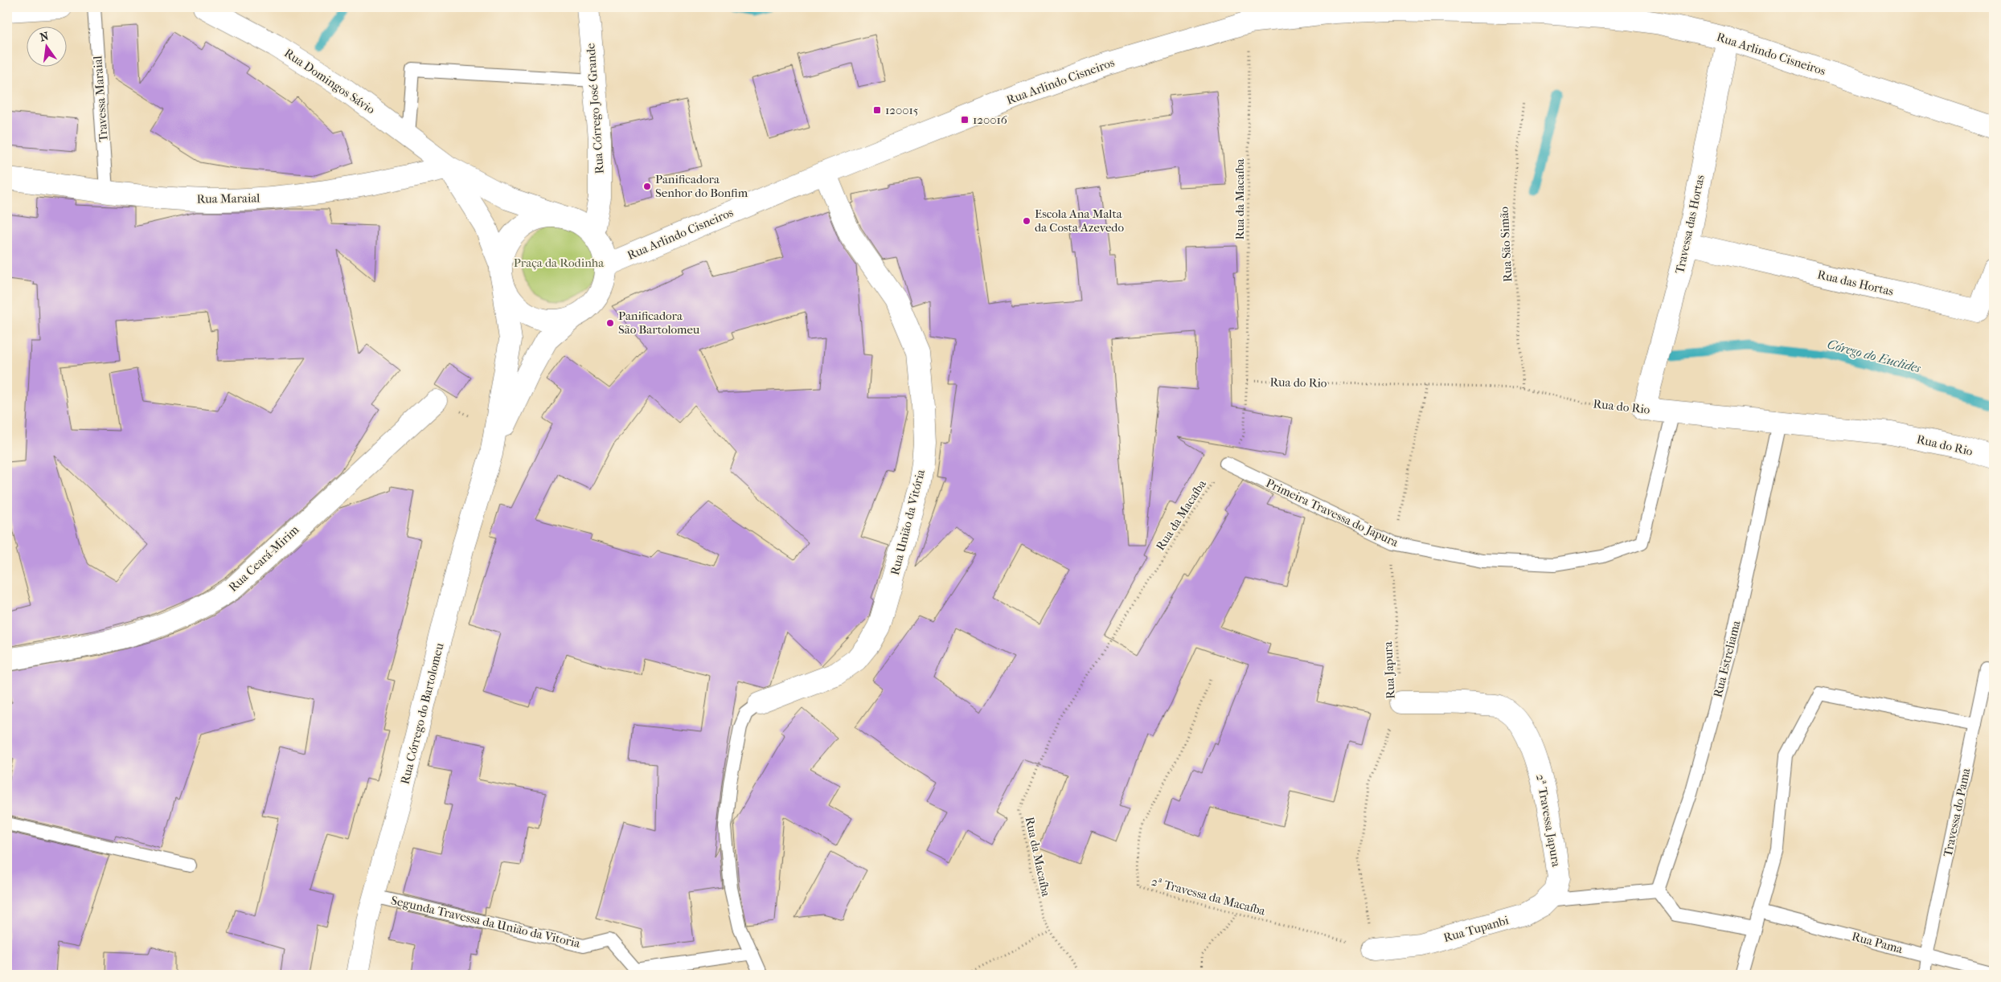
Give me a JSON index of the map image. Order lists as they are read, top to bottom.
{
  "streets": {
    "street": [
      "Rua Arlindo Cisneiros",
      "Rua Domingos Sávio",
      "Rua Córrego José Grande",
      "Rua Maraial",
      "Travessa das Hortas",
      "Rua das Hortas",
      "Rua do Rio",
      "Rua União da Vitória",
      "Rua Ceará-Mirim",
      "Rua Córrego do Bartolomeu",
      "2ª Travessa Japura",
      "Rua Tupanbi"
    ],
    "lane": [
      "Travessa Maraial",
      "Primeira Travessa do Japura",
      "Rua Estreliama",
      "Travessa do Pama",
      "Segunda Travessa da União da Vitoria",
      "Rua Pama"
    ],
    "path": [
      "Rua da Macaíba",
      "Rua São Simão",
      "Rua Japura",
      "2ª Travessa da Macaíba"
    ]
  },
  "crossings": [
    ["Rua Arlindo Cisneiros", "Rua Domingos Sávio"],
    ["Rua Arlindo Cisneiros", "Rua Córrego José Grande"],
    ["Rua Arlindo Cisneiros", "Rua da Macaíba"],
    ["Rua Arlindo Cisneiros", "Travessa das Hortas"],
    ["Rua Arlindo Cisneiros", "Rua União da Vitória"],
    ["Rua Arlindo Cisneiros", "Rua Córrego do Bartolomeu"],
    ["Rua Domingos Sávio", "Rua Córrego José Grande"],
    ["Rua Domingos Sávio", "Rua Maraial"],
    ["Rua Domingos Sávio", "Rua Córrego do Bartolomeu"],
    ["Travessa Maraial", "Rua Maraial"],
    ["Rua Córrego José Grande", "Rua Córrego do Bartolomeu"],
    ["Rua da Macaíba", "Rua do Rio"],
    ["Rua da Macaíba", "Primeira Travessa do Japura"],
    ["Travessa das Hortas", "Rua das Hortas"],
    ["Travessa das Hortas", "Rua do Rio"],
    ["Rua São Simão", "Rua do Rio"],
    ["Rua do Rio", "Primeira Travessa do Japura"],
    ["Rua do Rio", "Rua Estreliama"],
    ["Rua do Rio", "Rua Japura"],
    ["Primeira Travessa do Japura", "Rua Japura"],
    ["Rua Japura", "2ª Travessa Japura"],
    ["Rua Japura", "2ª Travessa da Macaíba"],
    ["Rua Japura", "Rua Tupanbi"],
    ["Rua Córrego do Bartolomeu", "Segunda Travessa da União da Vitoria"],
    ["Travessa do Pama", "Rua Pama"],
    ["2ª Travessa Japura", "Rua Tupanbi"],
    ["2ª Travessa da Macaíba", "Rua Tupanbi"]
  ],
  "water": ["Córego do Euclides"],
  "parks": ["Praça da Rodinha"],
  "places": {
    "transit": ["120015", "120016"],
    "other": ["Panificadora Senhor do Bonfim", "Escola Ana Malta da Costa Azevedo", "Panificadora São Bartolomeu"]
  },
  "north": "top"
}
